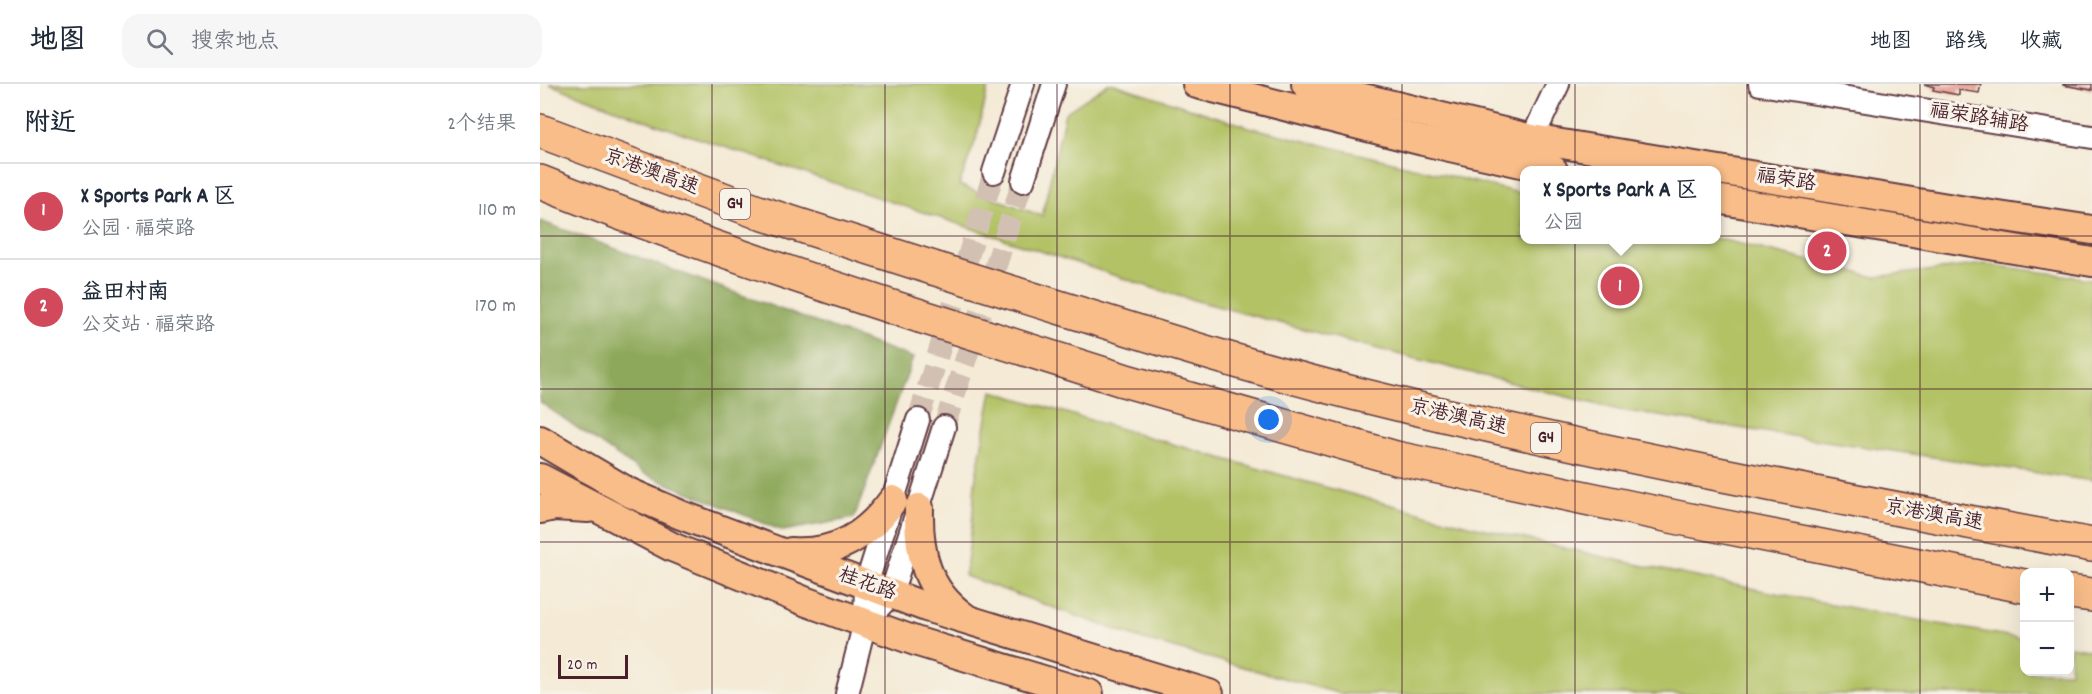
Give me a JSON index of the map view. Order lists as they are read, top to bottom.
{
  "streets": {
    "highway": ["京港澳高速", "G4"],
    "main road": ["福荣路", "桂花路"],
    "street": ["福荣路辅路"]
  },
  "scale_bar": "20 m",
  "page": {
    "header": "地图",
    "search": "搜索地点",
    "nav": ["地图", "路线", "收藏"],
    "heading": ["附近", "2个结果"],
    "list": [
      {
        "mark": "1",
        "name": "X Sports Park A 区",
        "note": "公园 · 福荣路",
        "value": "110 m"
      },
      {
        "mark": "2",
        "name": "益田村南",
        "note": "公交站 · 福荣路",
        "value": "170 m"
      }
    ],
    "popup": ["X Sports Park A 区", "公园"],
    "pins": ["2", "1"],
    "map_buttons": ["+", "−"],
    "scale": "20 m"
  }
}
